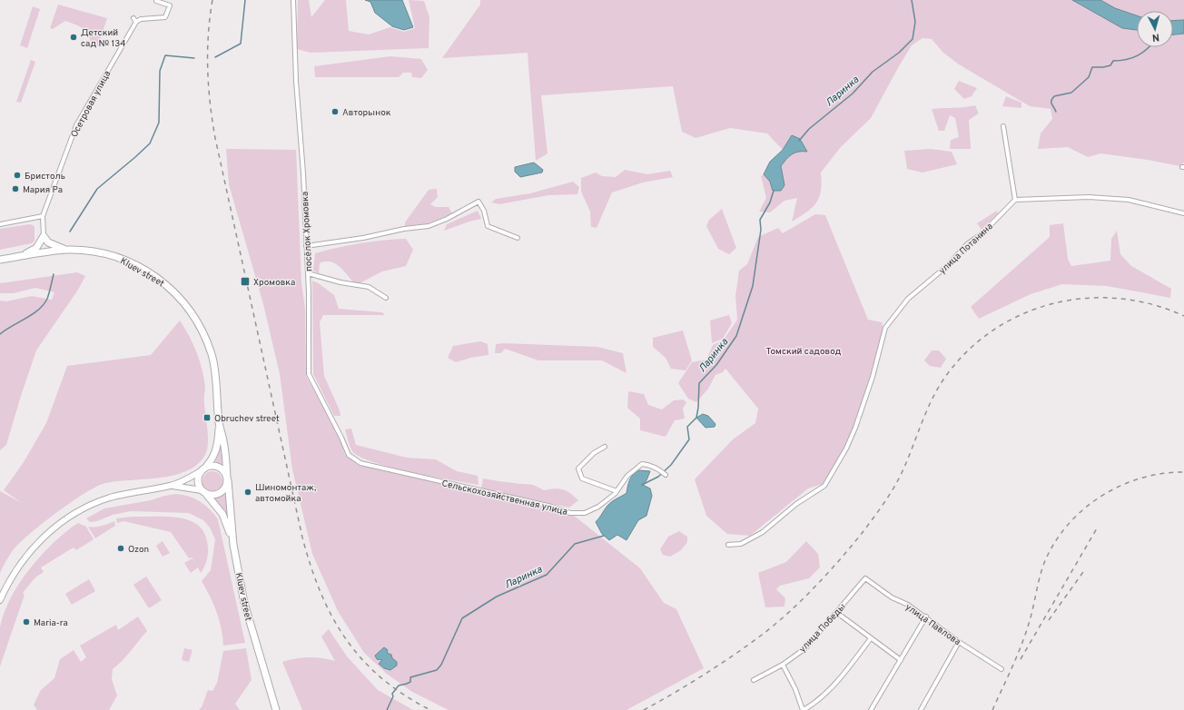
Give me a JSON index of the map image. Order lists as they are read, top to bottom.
{
  "streets": {
    "main road": ["Kluev street"],
    "street": [
      "Осетровая улица",
      "посёлок Хромовка",
      "улица Потанина",
      "Сельскохозяйственная улица",
      "улица Павлова",
      "улица Победы"
    ]
  },
  "crossings": [
    ["посёлок Хромовка", "Сельскохозяйственная улица"],
    ["улица Павлова", "улица Победы"]
  ],
  "water": ["Ларинка"],
  "parks": ["Томский садовод"],
  "places": {
    "other": [
      "Детский сад № 134",
      "Авторынок",
      "Бристоль",
      "Мария Ра",
      "Шиномонтаж, автомойка",
      "Ozon",
      "Maria-ra"
    ],
    "transit": ["Хромовка", "Obruchev street"]
  },
  "north": "bottom"
}
